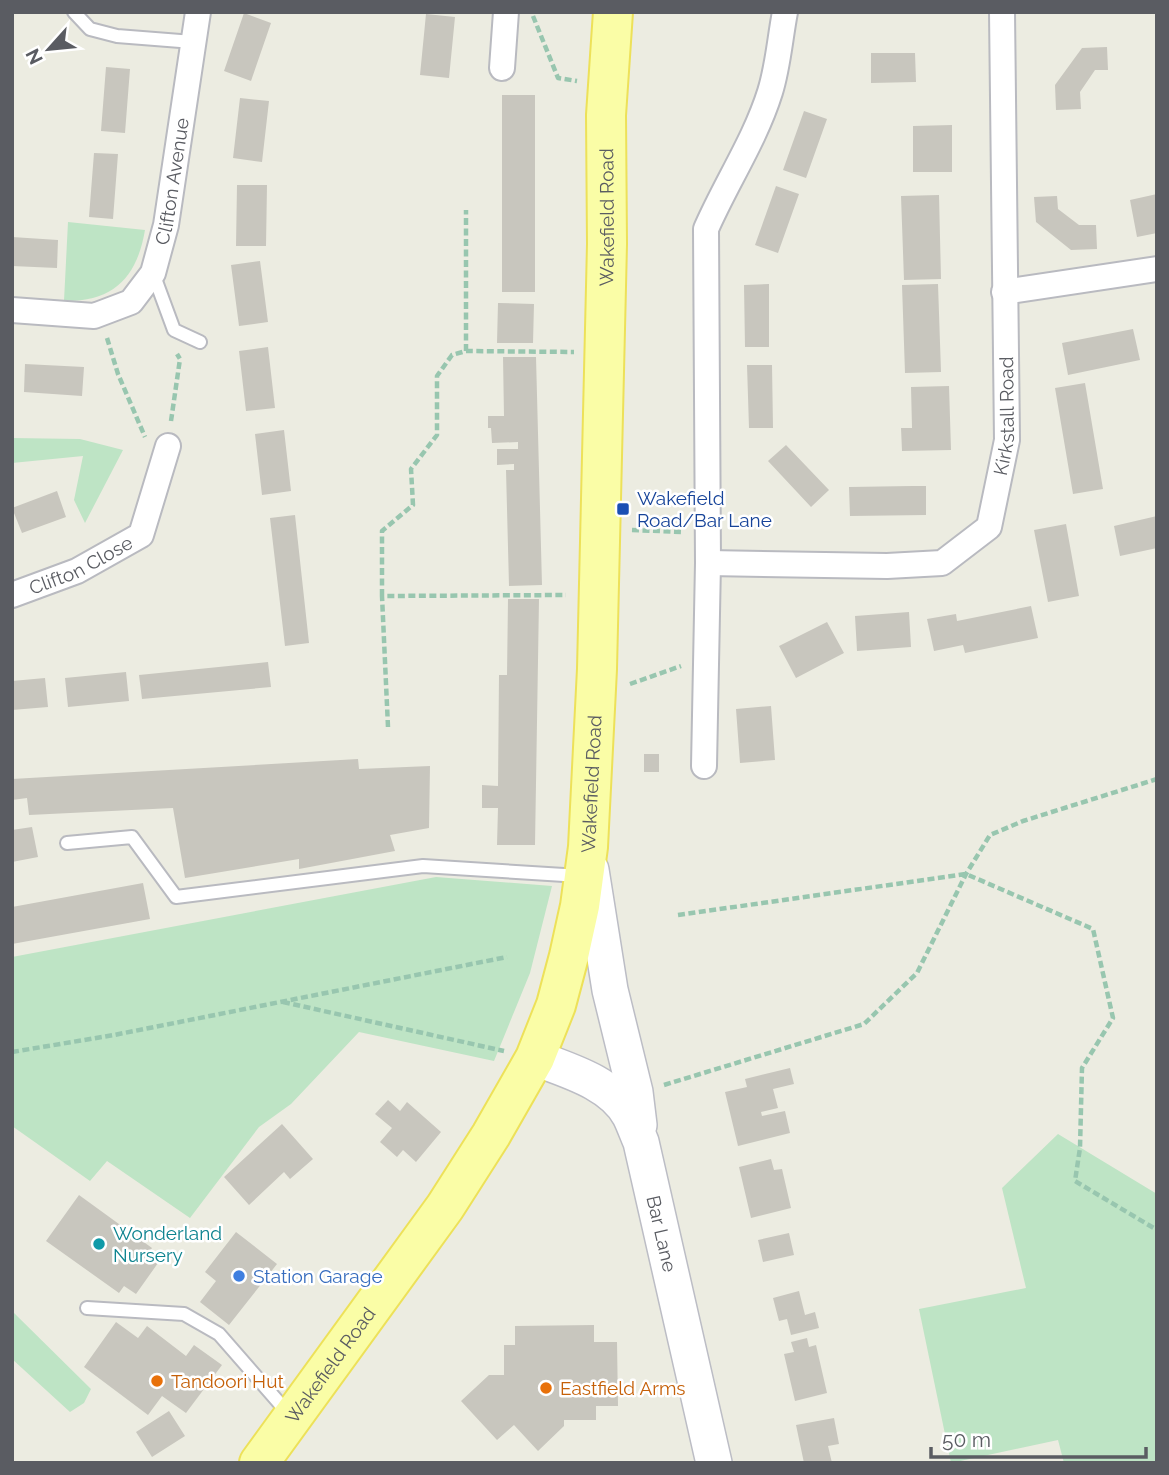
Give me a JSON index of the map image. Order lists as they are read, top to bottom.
{
  "streets": {
    "main road": ["Wakefield Road", "Bar Lane"],
    "street": ["Clifton Avenue", "Kirkstall Road", "Clifton Close"]
  },
  "crossings": [
    ["Wakefield Road", "Bar Lane"]
  ],
  "places": {
    "transit": ["Wakefield Road/Bar Lane"],
    "other": [
      "Wonderland Nursery",
      "Station Garage",
      "Tandoori Hut",
      "Eastfield Arms"
    ]
  },
  "scale_bar": "50 m",
  "north": "bottom left"
}
